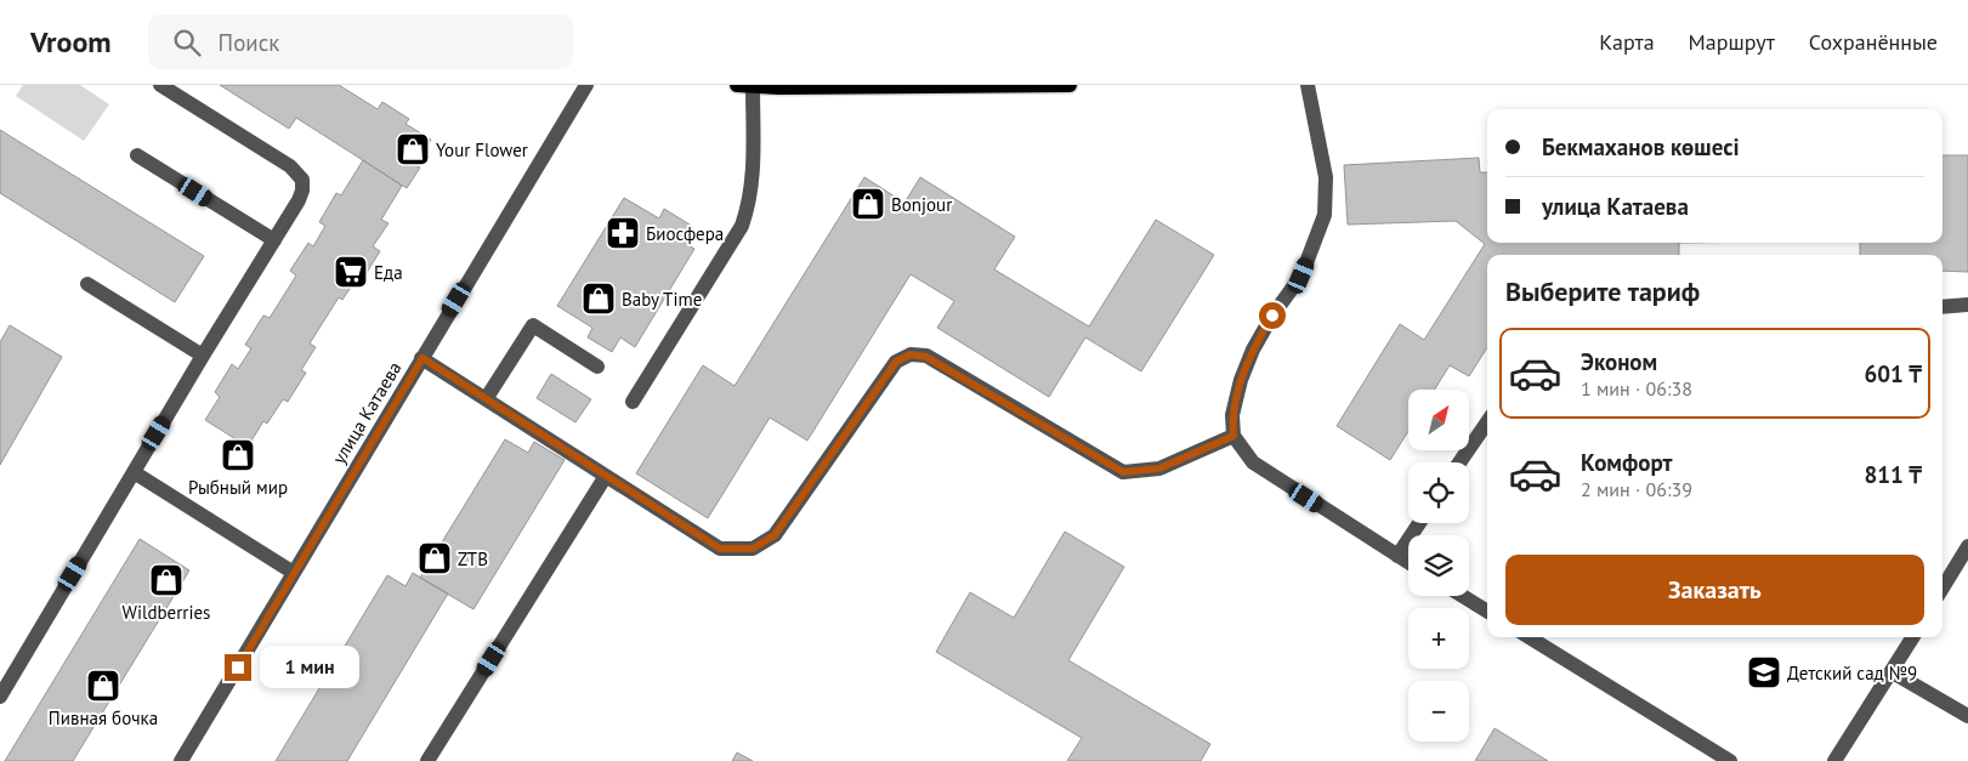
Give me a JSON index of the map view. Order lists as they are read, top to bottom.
{
  "streets": {
    "street": ["улица Катаева"]
  },
  "places": {
    "shop": [
      "Your Flower",
      "Bonjour",
      "Baby Time",
      "Рыбный мир",
      "ZTB",
      "Wildberries",
      "Пивная бочка"
    ],
    "pharmacy": ["Биосфера"],
    "supermarket": ["Еда"],
    "school or university": ["Детский сад №9"]
  },
  "north": "top right",
  "page": {
    "header": "Vroom",
    "search": "Поиск",
    "nav": ["Карта", "Маршрут", "Сохранённые"],
    "banner": ["Бекмаханов көшесі", "улица Катаева"],
    "heading": "Выберите тариф",
    "list": [
      {
        "name": "Эконом",
        "note": "1 мин · 06:38",
        "value": "601 ₸"
      },
      {
        "name": "Комфорт",
        "note": "2 мин · 06:39",
        "value": "811 ₸"
      }
    ],
    "map_buttons": ["+", "−"],
    "buttons": "Заказать",
    "bubble": "1 мин"
  }
}
